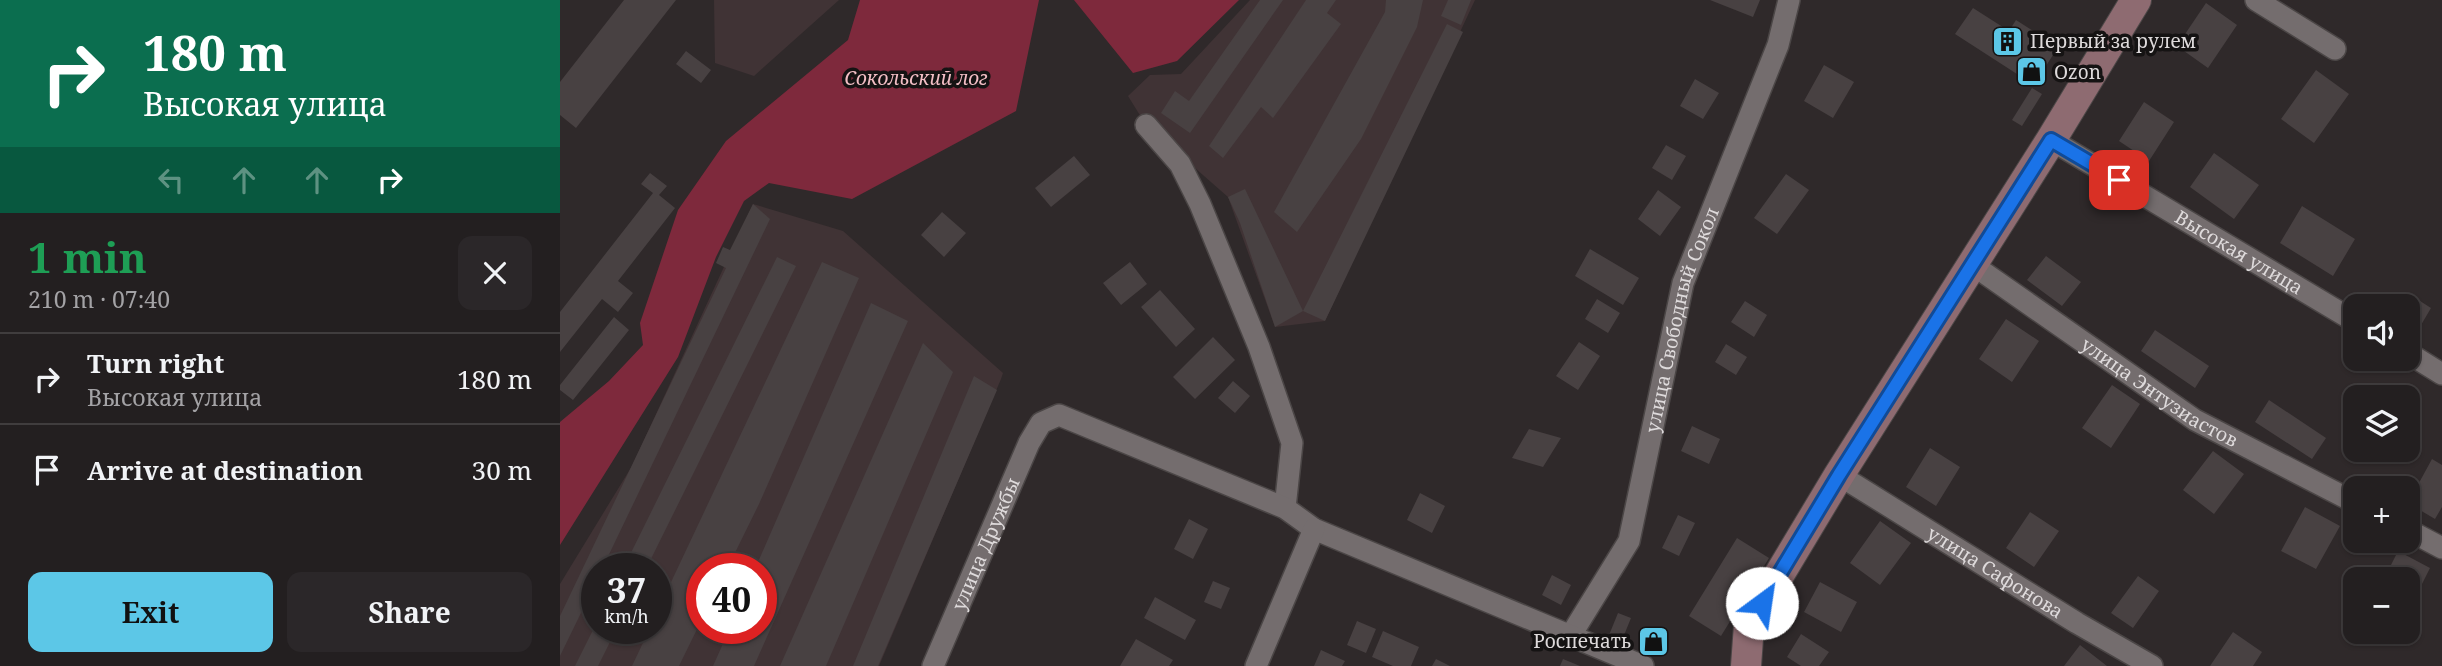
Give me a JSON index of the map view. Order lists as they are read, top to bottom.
{
  "streets": {
    "street": [
      "Высокая улица",
      "улица Свободный Сокол",
      "улица Энтузиастов",
      "улица Дружбы",
      "улица Сафонова"
    ]
  },
  "parks": ["Сокольский лог"],
  "places": {
    "building": ["Первый за рулем"],
    "shop": ["Ozon", "Роспечать"]
  },
  "page": {
    "turn": ["180 m", "Высокая улица"],
    "heading": ["1 min", "210 m · 07:40"],
    "map_buttons": ["+", "−"],
    "list": [
      {
        "name": "Turn right",
        "note": "Высокая улица",
        "value": "180 m"
      },
      {
        "name": "Arrive at destination",
        "value": "30 m"
      }
    ],
    "speed": "37 km/h",
    "limit": "40",
    "buttons": ["Exit", "Share"]
  }
}
